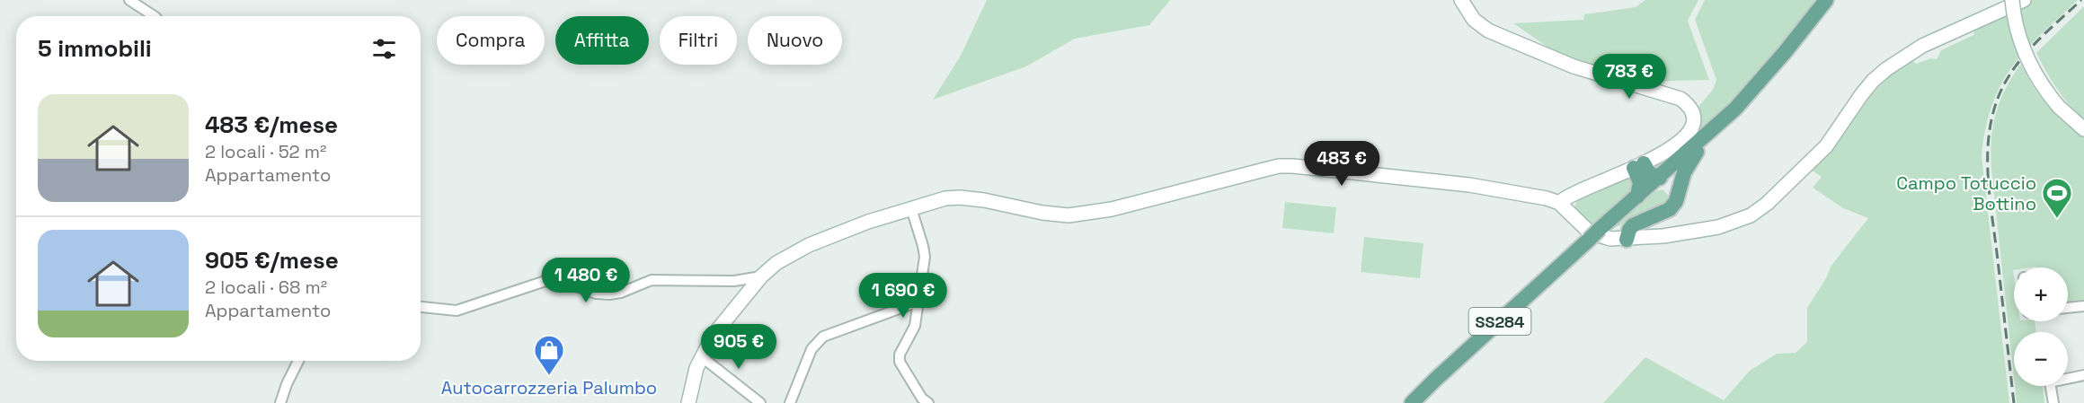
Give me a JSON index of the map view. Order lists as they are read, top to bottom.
{
  "streets": {
    "main road": ["SS284"]
  },
  "places": {
    "sports": ["Campo Totuccio Bottino"],
    "shop": ["Autocarrozzeria Palumbo"]
  },
  "page": {
    "chip": [
      "Compra",
      "Affitta",
      "Filtri",
      "Nuovo"
    ],
    "heading": "5 immobili",
    "price": [
      "783 €",
      "483 €",
      "1 480 €",
      "1 690 €",
      "905 €"
    ],
    "list": [
      {
        "name": "483 €/mese",
        "note": "2 locali · 52 m² · Appartamento"
      },
      {
        "name": "905 €/mese",
        "note": "2 locali · 68 m² · Appartamento"
      }
    ],
    "map_buttons": ["+", "−"]
  }
}
